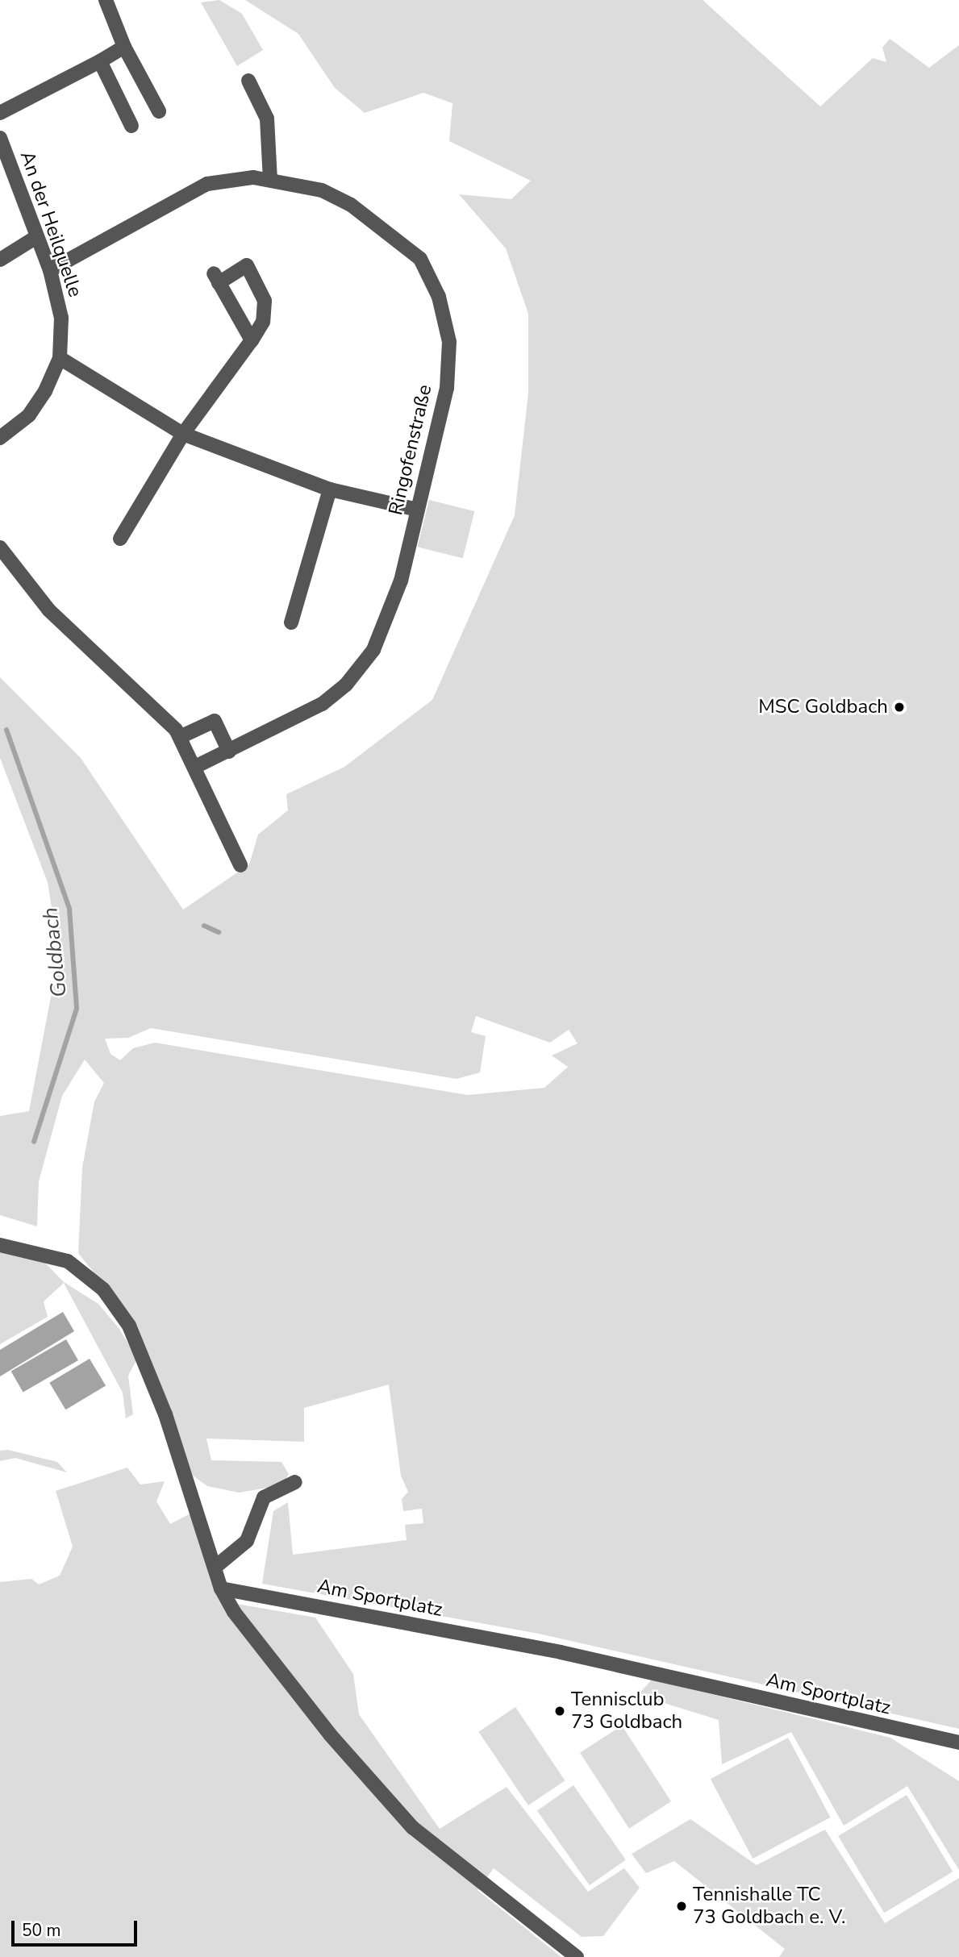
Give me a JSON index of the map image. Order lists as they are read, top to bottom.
{
  "streets": {
    "street": ["An der Heilquelle", "Ringofenstraße", "Am Sportplatz"]
  },
  "crossings": [
    ["An der Heilquelle", "Ringofenstraße"]
  ],
  "water": ["Goldbach"],
  "places": ["MSC Goldbach", "Tennisclub 73 Goldbach", "Tennishalle TC 73 Goldbach e. V."],
  "scale_bar": "50 m"
}
